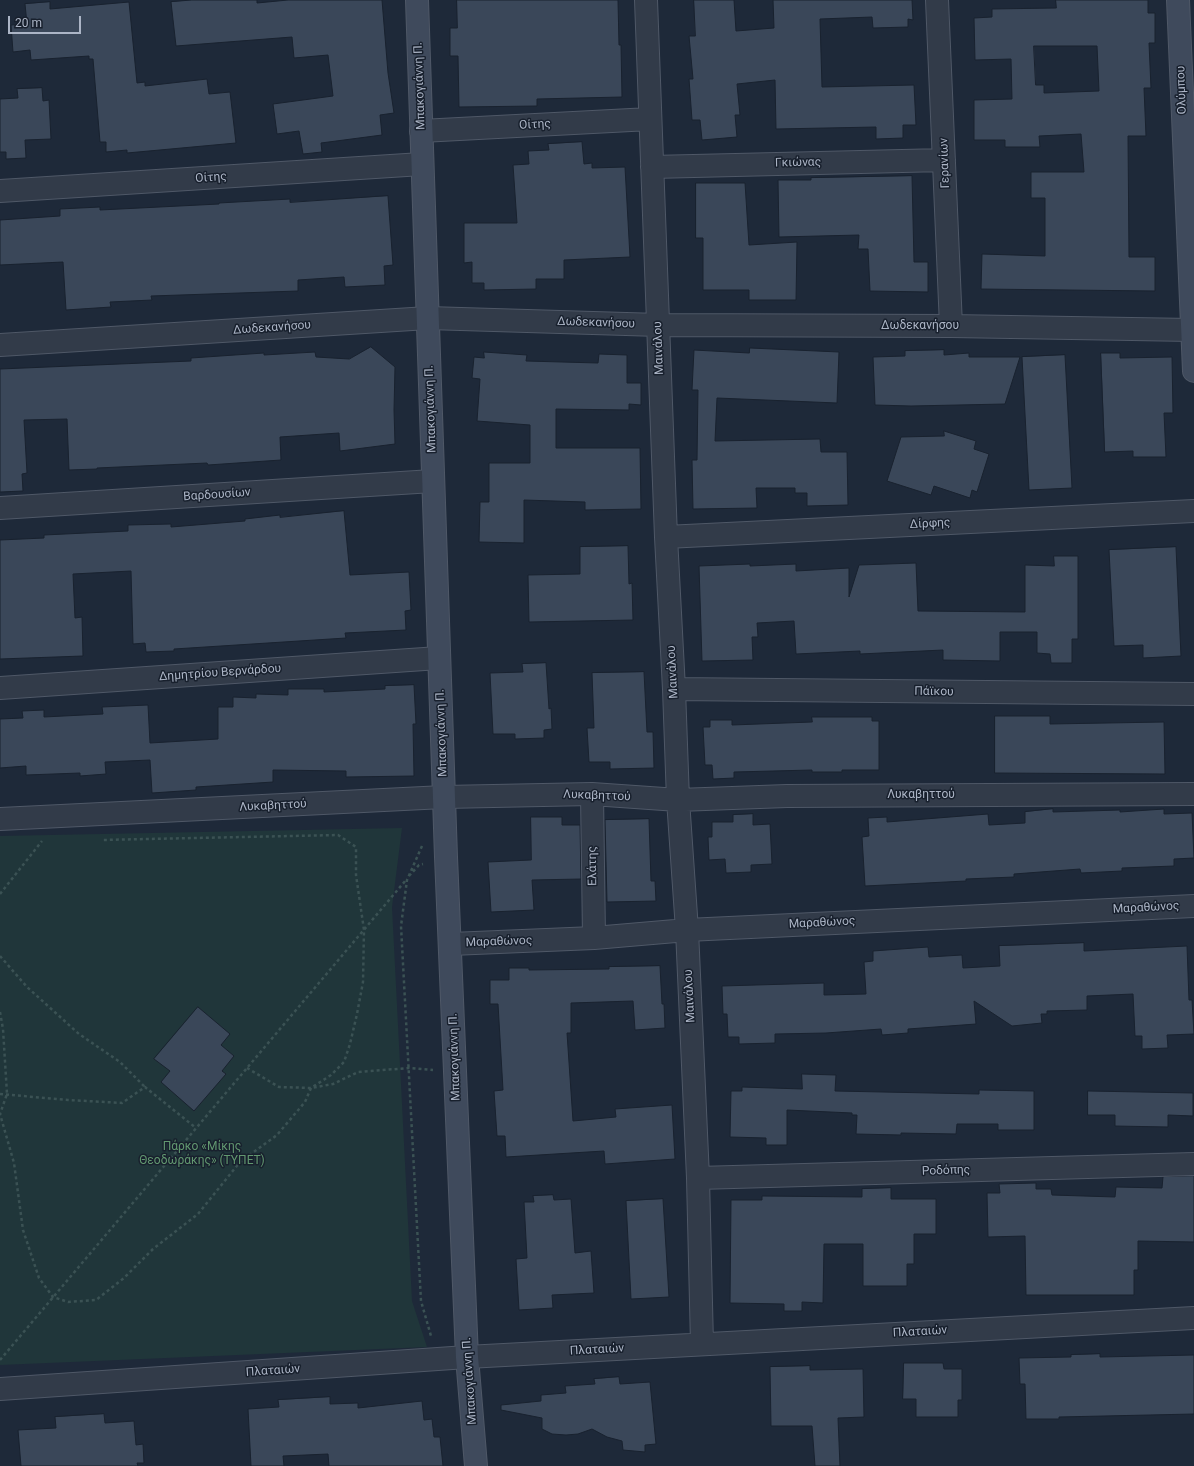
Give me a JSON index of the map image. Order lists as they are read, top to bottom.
{
  "streets": {
    "street": [
      "Μπακογιάννη Π.",
      "Ολύμπου",
      "Οίτης",
      "Γκιώνας",
      "Γερανίων",
      "Δωδεκανήσου",
      "Μαινάλου",
      "Βαρδουσίων",
      "Δίρφης",
      "Δημητρίου Βερνάρδου",
      "Πάϊκου",
      "Λυκαβηττού",
      "Ελάτης",
      "Μαραθώνος",
      "Ροδόπης",
      "Πλαταιών"
    ]
  },
  "crossings": [
    ["Μπακογιάννη Π.", "Οίτης"],
    ["Μπακογιάννη Π.", "Δωδεκανήσου"],
    ["Μπακογιάννη Π.", "Βαρδουσίων"],
    ["Μπακογιάννη Π.", "Δημητρίου Βερνάρδου"],
    ["Μπακογιάννη Π.", "Λυκαβηττού"],
    ["Μπακογιάννη Π.", "Μαραθώνος"],
    ["Μπακογιάννη Π.", "Πλαταιών"],
    ["Ολύμπου", "Δωδεκανήσου"],
    ["Οίτης", "Μαινάλου"],
    ["Γκιώνας", "Γερανίων"],
    ["Γκιώνας", "Μαινάλου"],
    ["Γερανίων", "Δωδεκανήσου"],
    ["Δωδεκανήσου", "Μαινάλου"],
    ["Μαινάλου", "Δίρφης"],
    ["Μαινάλου", "Πάϊκου"],
    ["Μαινάλου", "Λυκαβηττού"],
    ["Μαινάλου", "Μαραθώνος"],
    ["Μαινάλου", "Ροδόπης"],
    ["Μαινάλου", "Πλαταιών"],
    ["Λυκαβηττού", "Ελάτης"],
    ["Ελάτης", "Μαραθώνος"]
  ],
  "parks": ["Πάρκο «Μίκης Θεοδωράκης» (ΤΥΠΕΤ)"],
  "scale_bar": "20 m"
}
